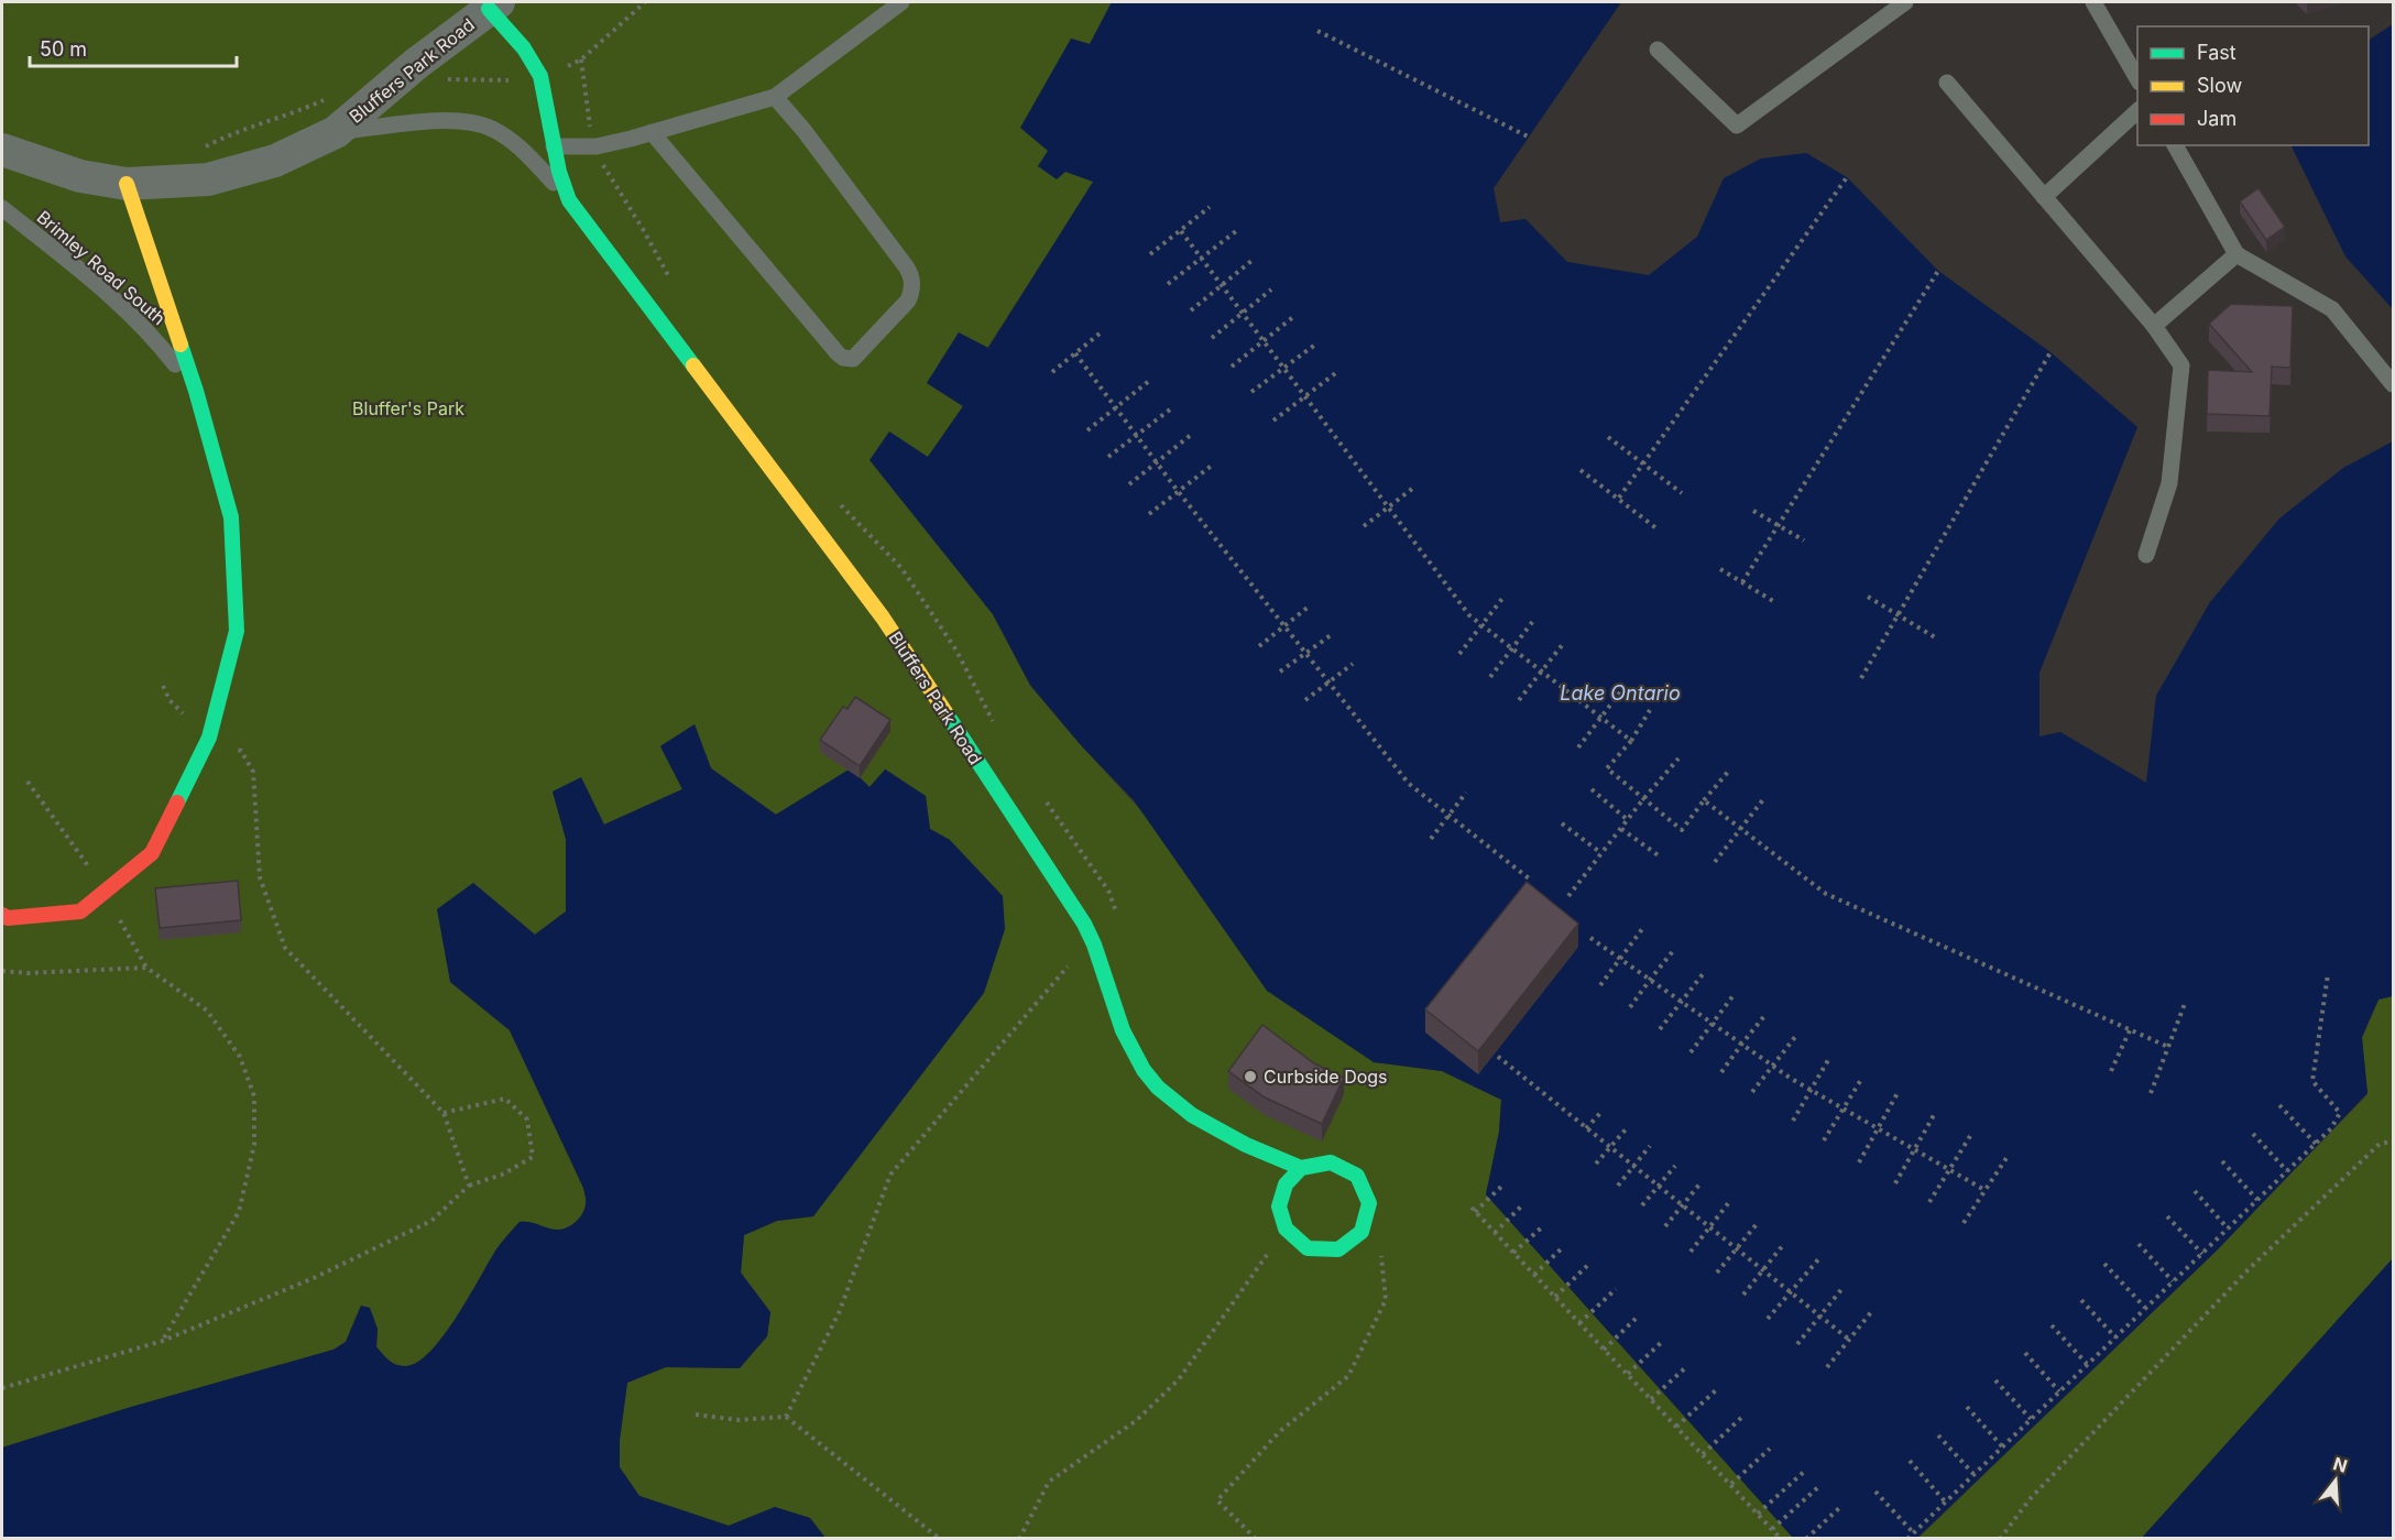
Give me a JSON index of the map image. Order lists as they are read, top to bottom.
{
  "streets": {
    "street": ["Bluffers Park Road", "Brimley Road South"]
  },
  "crossings": [
    ["Bluffers Park Road", "Brimley Road South"]
  ],
  "water": ["Lake Ontario"],
  "parks": ["Bluffer's Park"],
  "places": ["Curbside Dogs"],
  "legend": ["Fast", "Slow", "Jam"],
  "scale_bar": "50 m",
  "north": "top"
}
